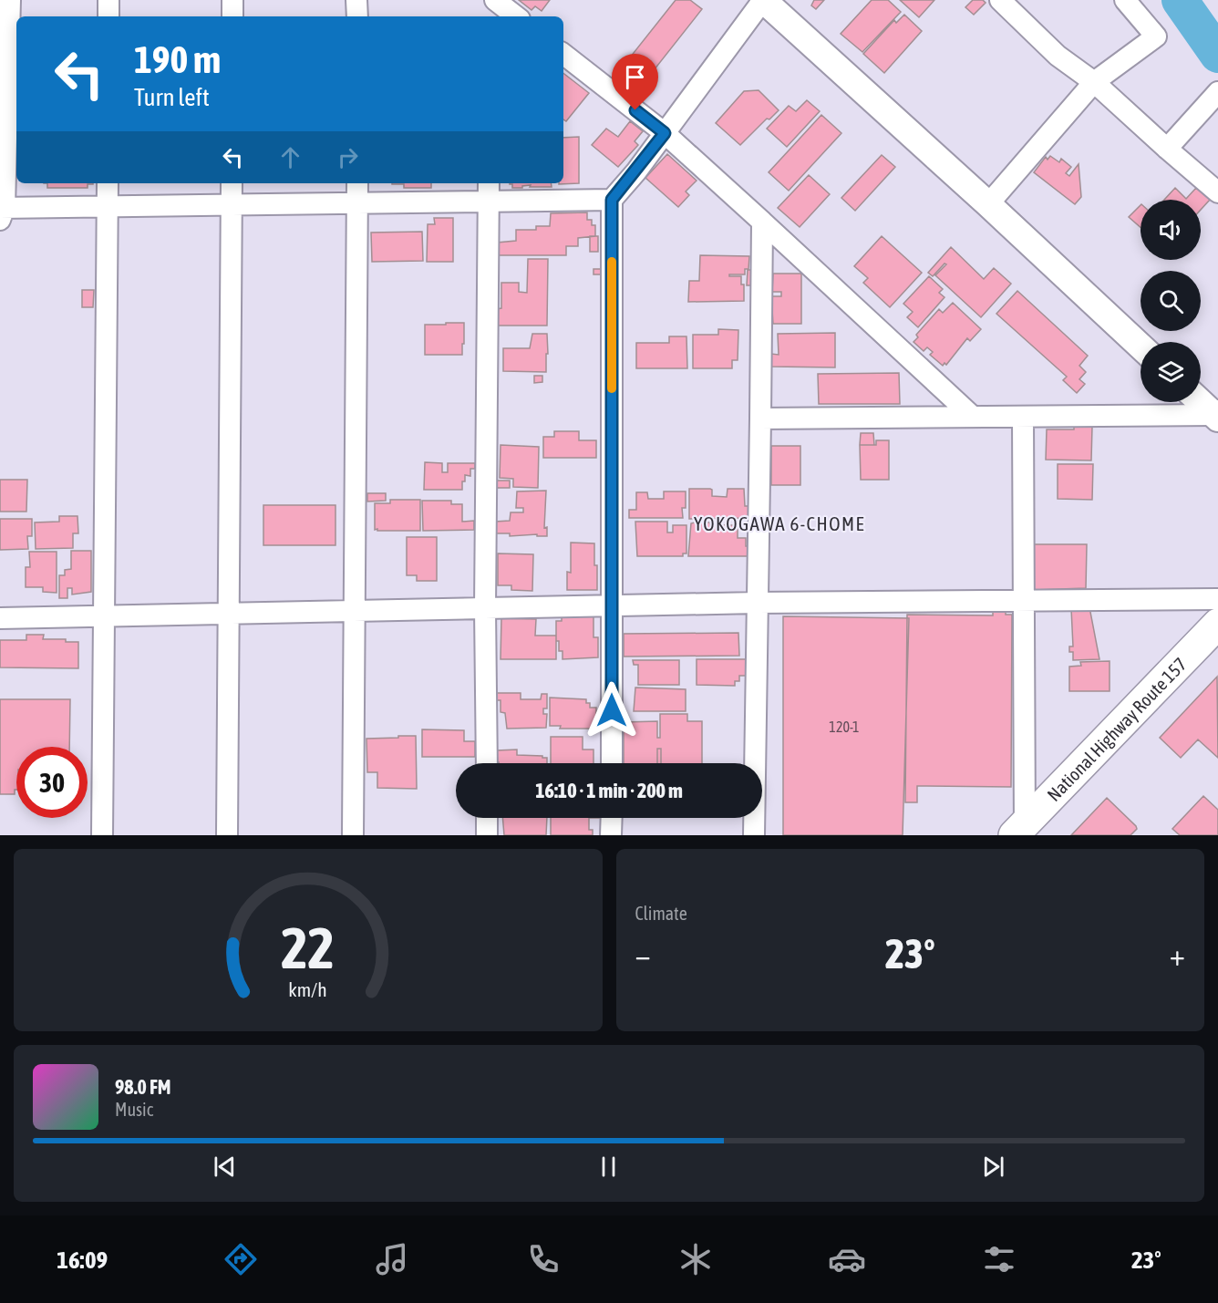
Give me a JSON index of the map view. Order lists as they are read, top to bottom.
{
  "streets": {
    "highway": ["National Highway Route 157"]
  },
  "districts": ["YOKOGAWA 6-CHOME"],
  "house_numbers": ["120-1"],
  "page": {
    "turn": ["190 m", "Turn left"],
    "limit": "30",
    "trip": "16:10 · 1 min · 200 m",
    "tile": "Climate",
    "heat": ["−", "23°", "+"],
    "song": ["98.0 FM", "Music"],
    "tabs": ["16:09", "23°"],
    "gauge": ["22", "km/h"]
  }
}
